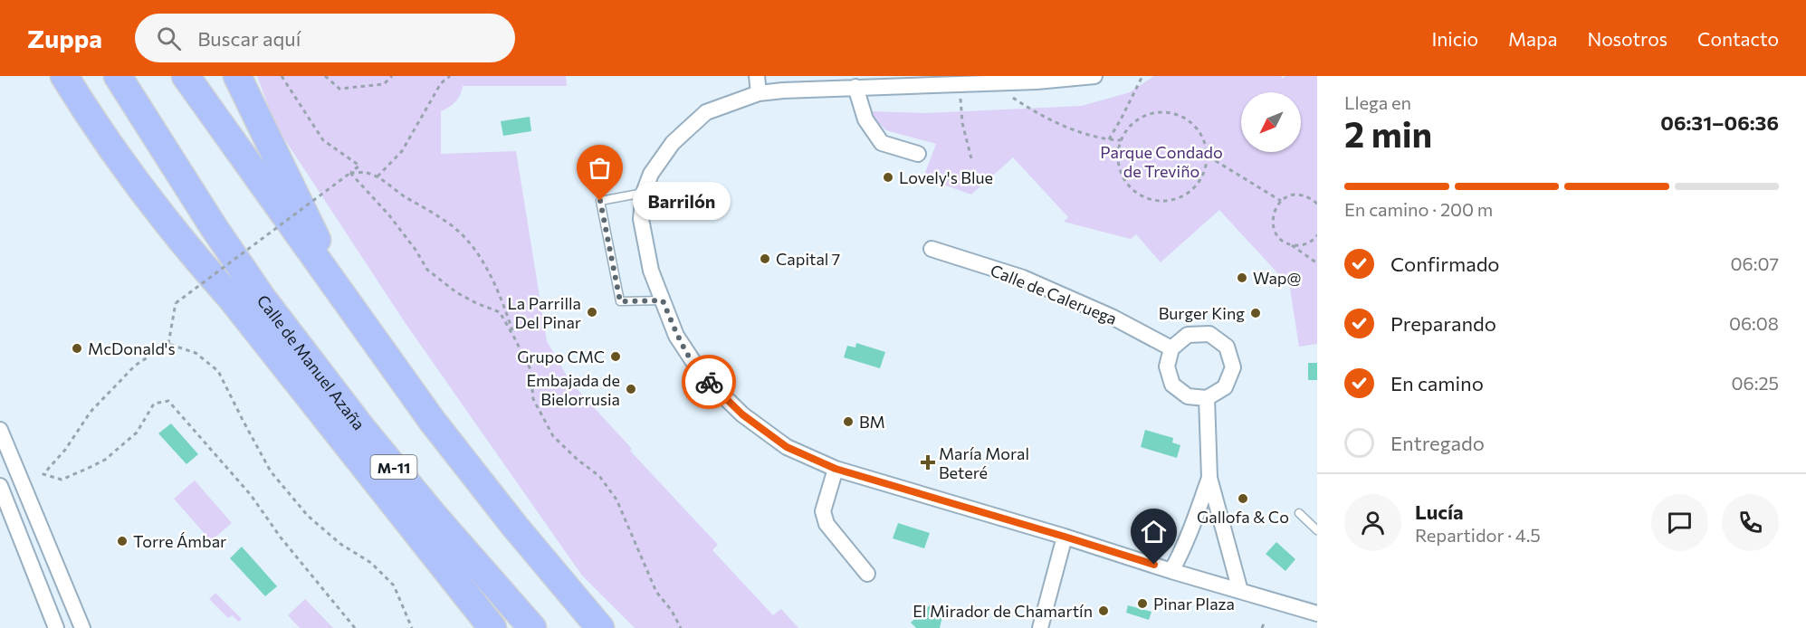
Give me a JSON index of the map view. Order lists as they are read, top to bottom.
{
  "streets": {
    "highway": ["Calle de Manuel Azaña", "M-11"],
    "street": ["Calle de Caleruega"]
  },
  "parks": ["Parque Condado de Treviño"],
  "places": {
    "other": [
      "Lovely's Blue",
      "Barrilón",
      "Capital 7",
      "Wap@",
      "La Parrilla Del Pinar",
      "Burger King",
      "McDonald's",
      "Grupo CMC",
      "Embajada de Bielorrusia",
      "BM",
      "Gallofa & Co",
      "Torre Ámbar",
      "Pinar Plaza",
      "El Mirador de Chamartín"
    ],
    "health": ["María Moral Beteré"]
  },
  "north": "bottom left",
  "page": {
    "header": "Zuppa",
    "search": "Buscar aquí",
    "nav": [
      "Inicio",
      "Mapa",
      "Nosotros",
      "Contacto"
    ],
    "heading": ["2 min", "Llega en", "06:31–06:36"],
    "panel": ["Lucía", "Repartidor · 4.5"],
    "bar": "En camino · 200 m",
    "bubble": "Barrilón",
    "list": [
      ["Confirmado", "06:07"],
      ["Preparando", "06:08"],
      ["En camino", "06:25"],
      "Entregado"
    ]
  }
}
